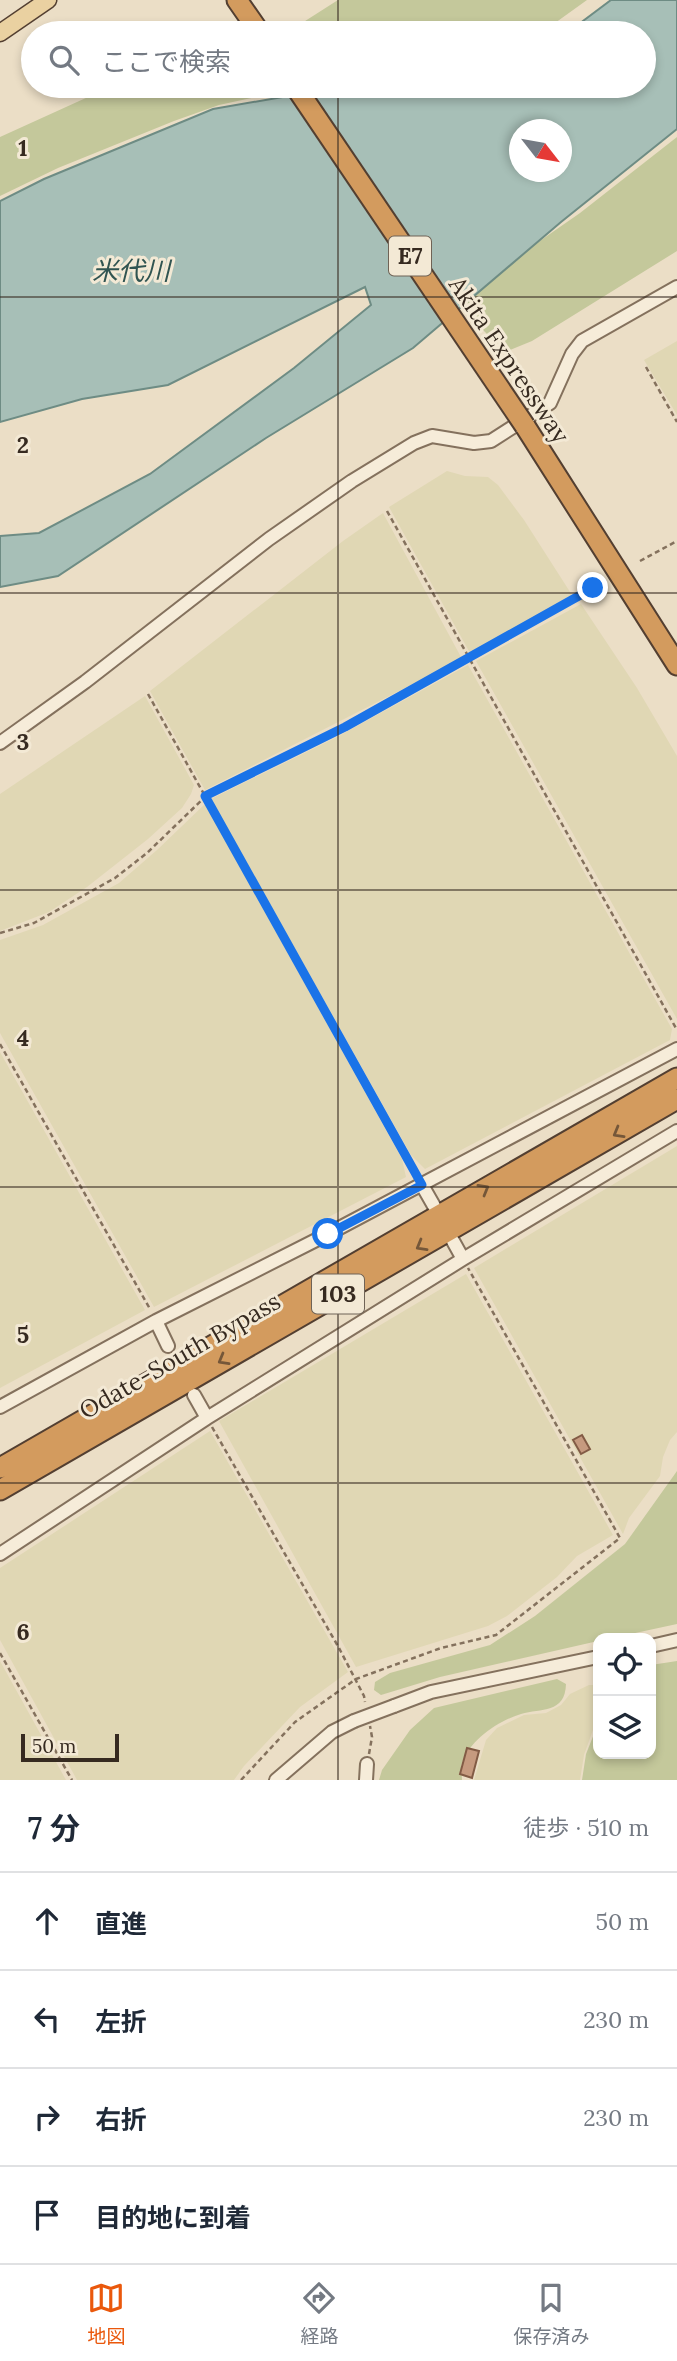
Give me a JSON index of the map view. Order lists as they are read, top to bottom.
{
  "streets": {
    "highway": [
      "E7",
      "Akita Expressway",
      "103",
      "Odate-South Bypass"
    ]
  },
  "water": ["米代川"],
  "scale_bar": "50 m",
  "north": "bottom right",
  "page": {
    "search": "ここで検索",
    "scale": "50 m",
    "heading": ["7 分", "徒歩 · 510 m"],
    "list": [
      ["直進", "50 m"],
      ["左折", "230 m"],
      ["右折", "230 m"],
      "目的地に到着"
    ],
    "nav": ["地図", "経路", "保存済み"]
  },
  "grid": {
    "rows": [
      "1",
      "2",
      "3",
      "4",
      "5",
      "6"
    ]
  }
}
